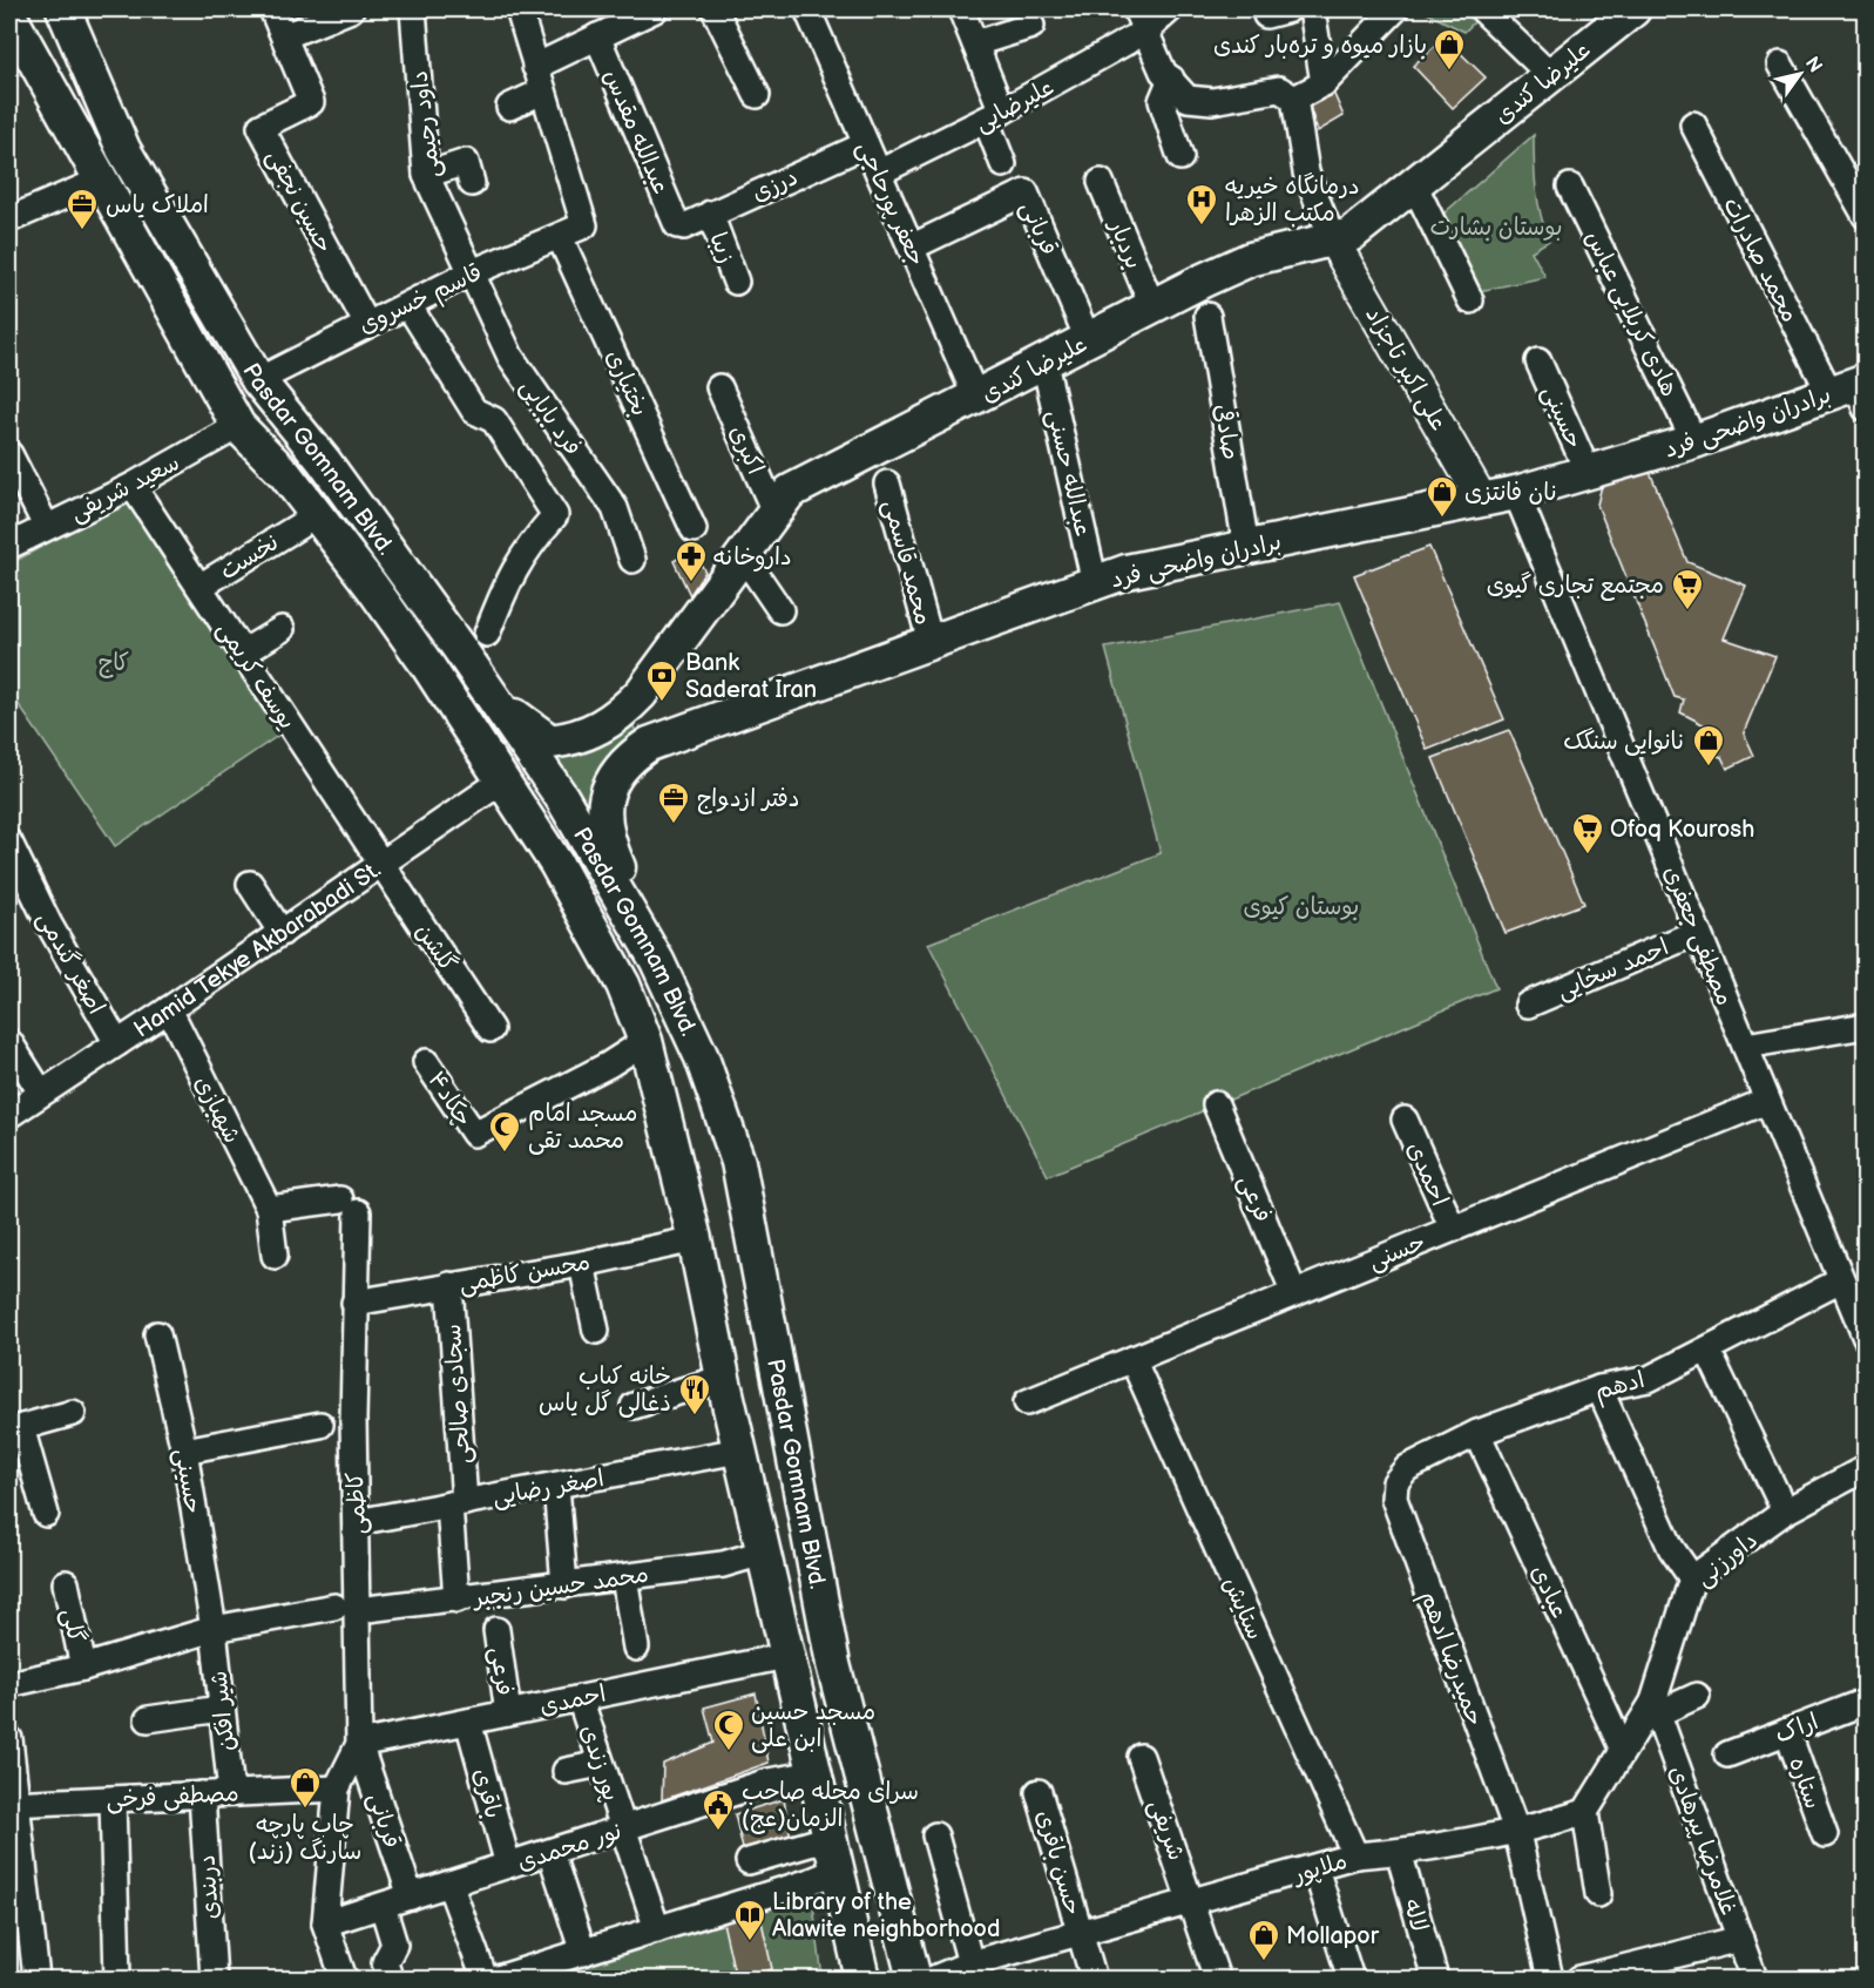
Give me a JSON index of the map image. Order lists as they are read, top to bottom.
{
  "streets": {
    "main road": ["علیرضا کندی", "برادران واضحی فرد", "Pasdar Gomnam Blvd."],
    "street": [
      "علیرضایی",
      "داود رحیمی",
      "عبدالله مقدس",
      "درزی",
      "حسین نجفی",
      "جعفر پورحاجی",
      "قربانی",
      "بردبار",
      "زیبا",
      "محمد صادرات",
      "قاسم خسروی",
      "هادی کربلایی عباس",
      "علی اکبر تاجزاد",
      "بختیاری",
      "فرد بابایی",
      "حسینی",
      "صادقی",
      "اکبری",
      "عبدالله حسنی",
      "سعید شریفی",
      "نخست",
      "محمد قاسمی",
      "یوسف کریمی",
      "مصطفی جعفری",
      "گلشن",
      "Hamid Tekye Akbarabadi St.",
      "اصغر گندمی",
      "احمد سخایی",
      "چکاد۴",
      "شهبازی",
      "احمدی",
      "فرعی",
      "حسنی",
      "محسن کاظمی",
      "ادهم",
      "سجادی صالحی",
      "اصغر رضایی",
      "کاظمی",
      "داورزنی",
      "محمد حسین رنجبر",
      "عبادی",
      "ستایش",
      "گلی",
      "حمیدرضا ادهم",
      "شیر افکن",
      "اراک",
      "پور زندی",
      "ستاره",
      "باقری",
      "مصطفی فرخی",
      "شریفی",
      "غلامرضا پیرهادی",
      "نور محمدی",
      "حسن باقری",
      "ملاپور",
      "دربندی",
      "لاله"
    ]
  },
  "crossings": [
    ["علیرضا کندی", "جعفر پورحاجی"],
    ["علیرضا کندی", "قربانی"],
    ["علیرضا کندی", "بردبار"],
    ["علیرضا کندی", "علی اکبر تاجزاد"],
    ["علیرضا کندی", "اکبری"],
    ["علیرضا کندی", "Pasdar Gomnam Blvd."],
    ["علیرضا کندی", "عبدالله حسنی"],
    ["علیرضایی", "جعفر پورحاجی"],
    ["داود رحیمی", "قاسم خسروی"],
    ["داود رحیمی", "فرد بابایی"],
    ["عبدالله مقدس", "درزی"],
    ["درزی", "جعفر پورحاجی"],
    ["درزی", "زیبا"],
    ["حسین نجفی", "قاسم خسروی"],
    ["جعفر پورحاجی", "قربانی"],
    ["قربانی", "احمدی"],
    ["قربانی", "کاظمی"],
    ["قربانی", "نور محمدی"],
    ["محمد صادرات", "برادران واضحی فرد"],
    ["قاسم خسروی", "بختیاری"],
    ["قاسم خسروی", "فرد بابایی"],
    ["قاسم خسروی", "Pasdar Gomnam Blvd."],
    ["هادی کربلایی عباس", "برادران واضحی فرد"],
    ["علی اکبر تاجزاد", "برادران واضحی فرد"],
    ["حسینی", "برادران واضحی فرد"],
    ["حسینی", "محمد حسین رنجبر"],
    ["حسینی", "شیر افکن"],
    ["برادران واضحی فرد", "صادقی"],
    ["برادران واضحی فرد", "Pasdar Gomnam Blvd."],
    ["برادران واضحی فرد", "عبدالله حسنی"],
    ["برادران واضحی فرد", "محمد قاسمی"],
    ["برادران واضحی فرد", "مصطفی جعفری"],
    ["Pasdar Gomnam Blvd.", "سعید شریفی"],
    ["Pasdar Gomnam Blvd.", "Hamid Tekye Akbarabadi St."],
    ["Pasdar Gomnam Blvd.", "چکاد۴"],
    ["Pasdar Gomnam Blvd.", "احمدی"],
    ["Pasdar Gomnam Blvd.", "محسن کاظمی"],
    ["Pasdar Gomnam Blvd.", "اصغر رضایی"],
    ["Pasdar Gomnam Blvd.", "محمد حسین رنجبر"],
    ["Pasdar Gomnam Blvd.", "نور محمدی"],
    ["سعید شریفی", "یوسف کریمی"],
    ["نخست", "یوسف کریمی"],
    ["یوسف کریمی", "گلشن"],
    ["یوسف کریمی", "Hamid Tekye Akbarabadi St."],
    ["مصطفی جعفری", "احمد سخایی"],
    ["مصطفی جعفری", "حسنی"],
    ["مصطفی جعفری", "ادهم"],
    ["گلشن", "Hamid Tekye Akbarabadi St."],
    ["Hamid Tekye Akbarabadi St.", "اصغر گندمی"],
    ["Hamid Tekye Akbarabadi St.", "شهبازی"],
    ["شهبازی", "کاظمی"],
    ["احمدی", "فرعی"],
    ["احمدی", "حسنی"],
    ["احمدی", "کاظمی"],
    ["احمدی", "پور زندی"],
    ["احمدی", "باقری"],
    ["فرعی", "حسنی"],
    ["حسنی", "ستایش"],
    ["محسن کاظمی", "سجادی صالحی"],
    ["محسن کاظمی", "کاظمی"],
    ["ادهم", "عبادی"],
    ["ادهم", "حمیدرضا ادهم"],
    ["سجادی صالحی", "اصغر رضایی"],
    ["سجادی صالحی", "محمد حسین رنجبر"],
    ["اصغر رضایی", "کاظمی"],
    ["کاظمی", "محمد حسین رنجبر"],
    ["کاظمی", "مصطفی فرخی"],
    ["داورزنی", "غلامرضا پیرهادی"],
    ["محمد حسین رنجبر", "گلی"],
    ["محمد حسین رنجبر", "شیر افکن"],
    ["ستایش", "ملاپور"],
    ["حمیدرضا ادهم", "ملاپور"],
    ["شیر افکن", "مصطفی فرخی"],
    ["اراک", "ستاره"],
    ["پور زندی", "نور محمدی"],
    ["باقری", "نور محمدی"],
    ["مصطفی فرخی", "دربندی"],
    ["شریفی", "ملاپور"],
    ["حسن باقری", "ملاپور"],
    ["ملاپور", "لاله"]
  ],
  "parks": ["بوستان بشارت", "کاج", "بوستان کیوی"],
  "places": {
    "shop": [
      "بازار میوه و تره‌بار کندی",
      "نان فانتزی",
      "نانوایی سنگک",
      "چاپ پارچه سارنگ (زند)",
      "Mollapor"
    ],
    "hospital": ["درمانگاه خیریه مکتب الزهرا"],
    "office": ["املاک یاس", "دفتر ازدواج"],
    "pharmacy": ["داروخانه"],
    "supermarket": ["مجتمع تجاری گیوی", "Ofoq Kourosh"],
    "bank": ["Bank Saderat Iran"],
    "mosque": ["مسجد امام محمد تقی", "مسجد حسین ابن علی"],
    "restaurant": ["خانه کباب ذغالی گل یاس"],
    "public building": ["سرای محله صاحب الزمان(عج)"],
    "library": ["Library of the Alawite neighborhood"]
  },
  "north": "top right"
}
